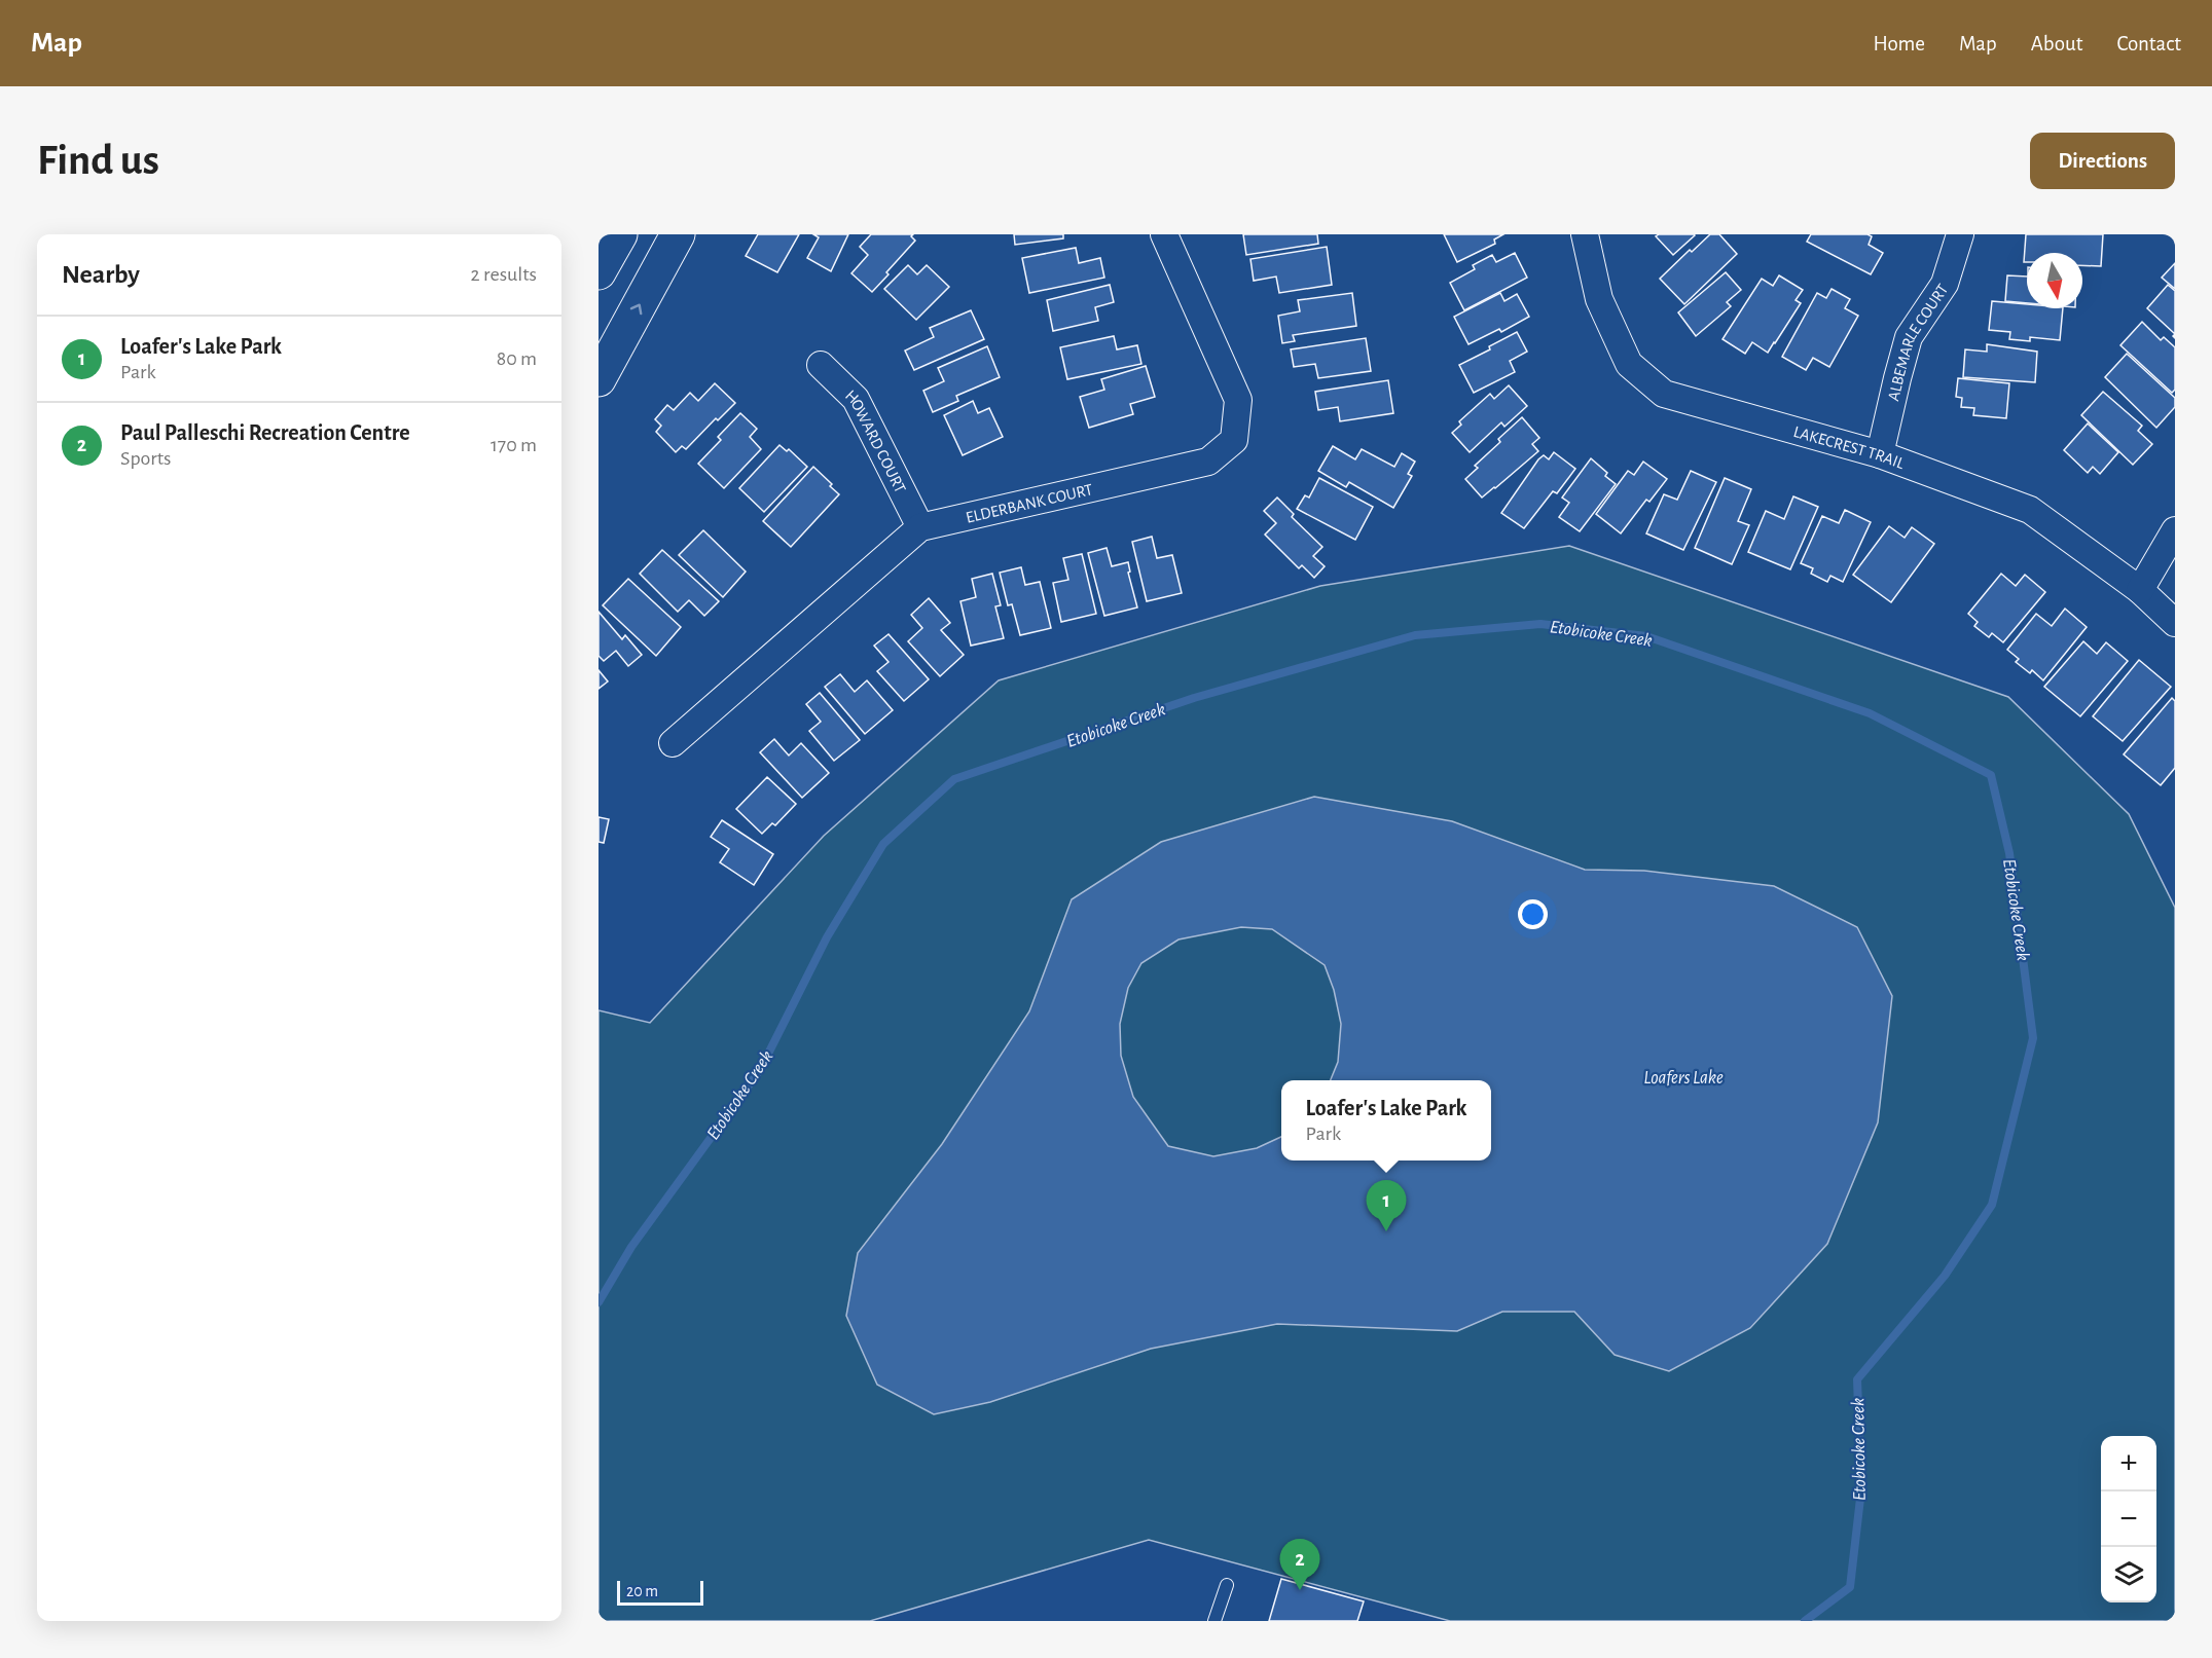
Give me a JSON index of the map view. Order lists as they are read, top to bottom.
{
  "streets": {
    "street": [
      "ALBEMARLE COURT",
      "HOWARD COURT",
      "LAKECREST TRAIL",
      "ELDERBANK COURT"
    ]
  },
  "crossings": [
    ["ALBEMARLE COURT", "LAKECREST TRAIL"],
    ["HOWARD COURT", "ELDERBANK COURT"]
  ],
  "water": ["Etobicoke Creek", "Loafers Lake"],
  "scale_bar": "20 m",
  "north": "bottom",
  "page": {
    "header": "Map",
    "nav": [
      "Home",
      "Map",
      "About",
      "Contact"
    ],
    "buttons": "Directions",
    "title": "Find us",
    "heading": ["Nearby", "2 results"],
    "list": [
      {
        "mark": "1",
        "name": "Loafer's Lake Park",
        "note": "Park",
        "value": "80 m"
      },
      {
        "mark": "2",
        "name": "Paul Palleschi Recreation Centre",
        "note": "Sports",
        "value": "170 m"
      }
    ],
    "popup": ["Loafer's Lake Park", "Park"],
    "pins": ["1", "2"],
    "map_buttons": ["+", "−"],
    "scale": "20 m"
  }
}
